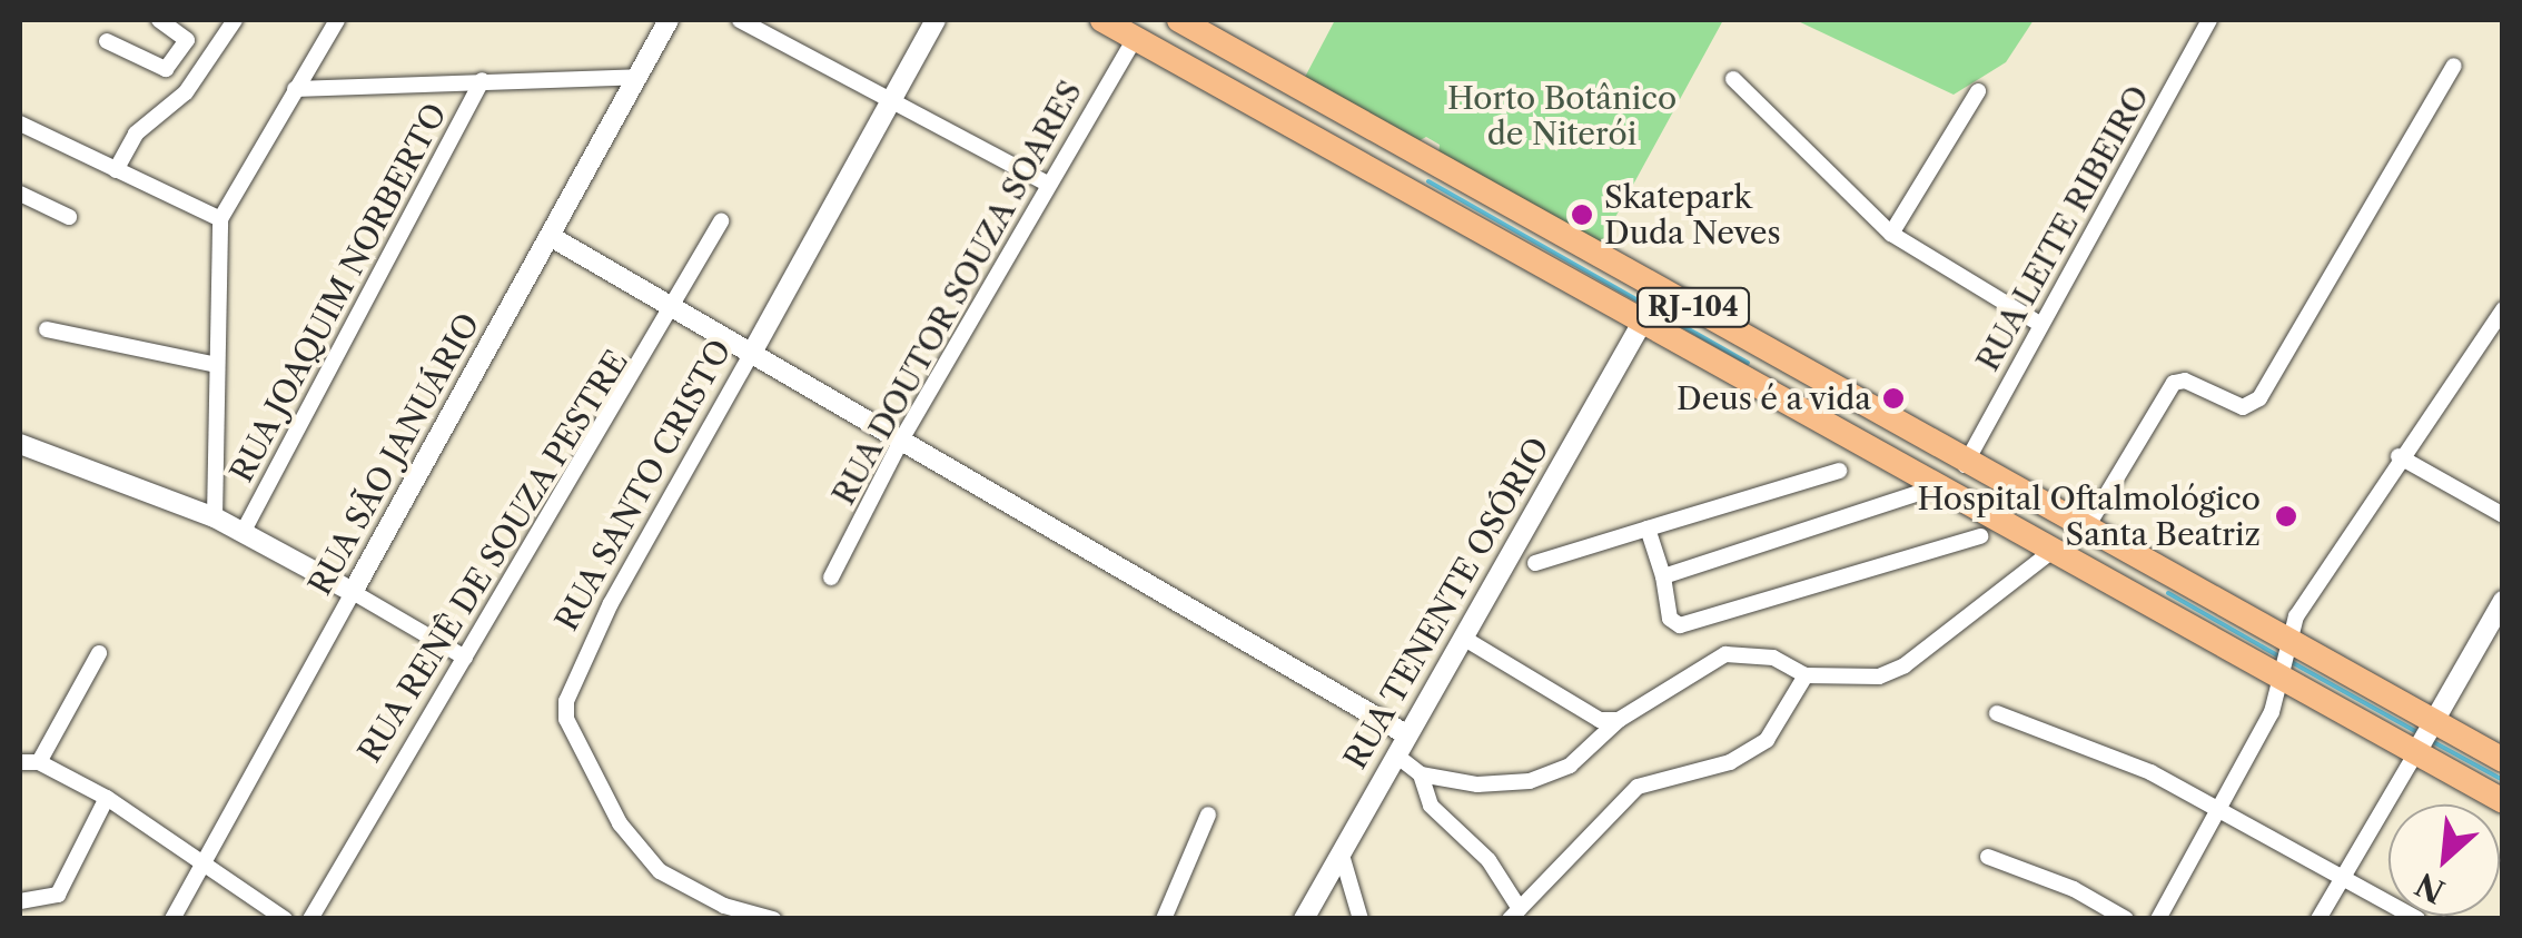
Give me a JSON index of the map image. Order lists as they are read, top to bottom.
{
  "streets": {
    "highway": ["RJ-104"],
    "street": [
      "RUA LEITE RIBEIRO",
      "RUA JOAQUIM NORBERTO",
      "RUA DOUTOR SOUZA SOARES",
      "RUA SÃO JANUÁRIO",
      "RUA SANTO CRISTO",
      "RUA RENÊ DE SOUZA PESTRE",
      "RUA TENENTE OSÓRIO"
    ]
  },
  "crossings": [
    ["RUA LEITE RIBEIRO", "RJ-104"],
    ["RUA DOUTOR SOUZA SOARES", "RJ-104"],
    ["RJ-104", "RUA TENENTE OSÓRIO"]
  ],
  "parks": ["Horto Botânico de Niterói"],
  "places": ["Skatepark Duda Neves", "Deus é a vida", "Hospital Oftalmológico Santa Beatriz"],
  "north": "bottom left"
}
